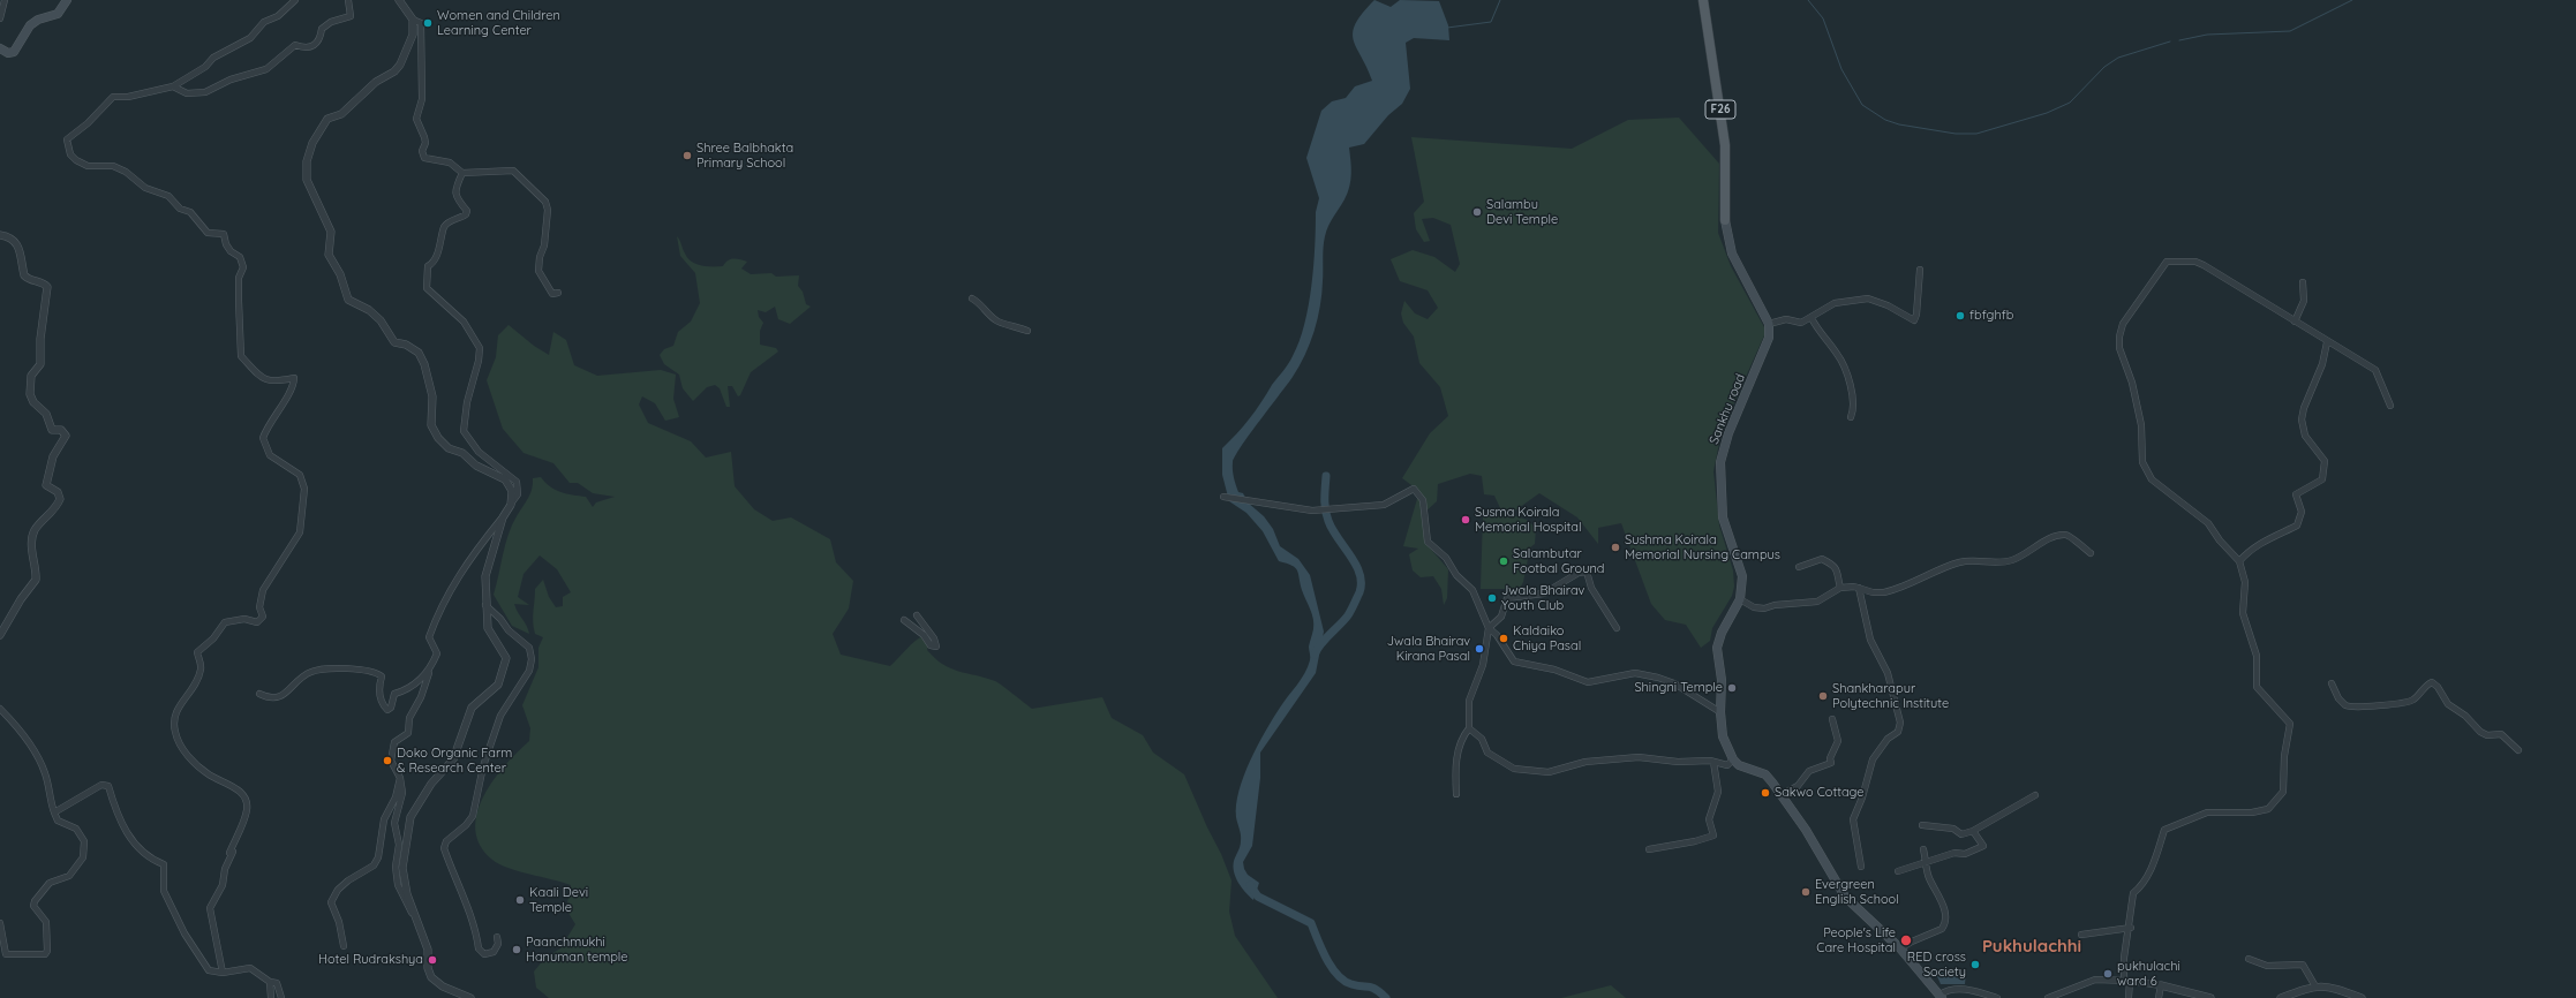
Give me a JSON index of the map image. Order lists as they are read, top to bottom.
{
  "streets": {
    "main road": ["F26", "Sankhu road"]
  },
  "crossings": [
    ["F26", "Sankhu road"]
  ],
  "districts": ["Pukhulachhi"],
  "places": [
    "Women and Children Learning Center",
    "Shree Balbhakta Primary School",
    "Salambu Devi Temple",
    "fbfghfb",
    "Susma Koirala Memorial Hospital",
    "Sushma Koirala Memorial Nursing Campus",
    "Salambutar Footbal Ground",
    "Jwala Bhairav Youth Club",
    "Kaldaiko Chiya Pasal",
    "Jwala Bhairav Kirana Pasal",
    "Shingni Temple",
    "Shankharapur Polytechnic Institute",
    "Doko Organic Farm & Research Center",
    "Sakwo Cottage",
    "Evergreen English School",
    "Kaali Devi Temple",
    "People's Life Care Hospital",
    "Paanchmukhi Hanuman temple",
    "Hotel Rudrakshya",
    "RED cross Society",
    "pukhulachi ward 6"
  ]
}
